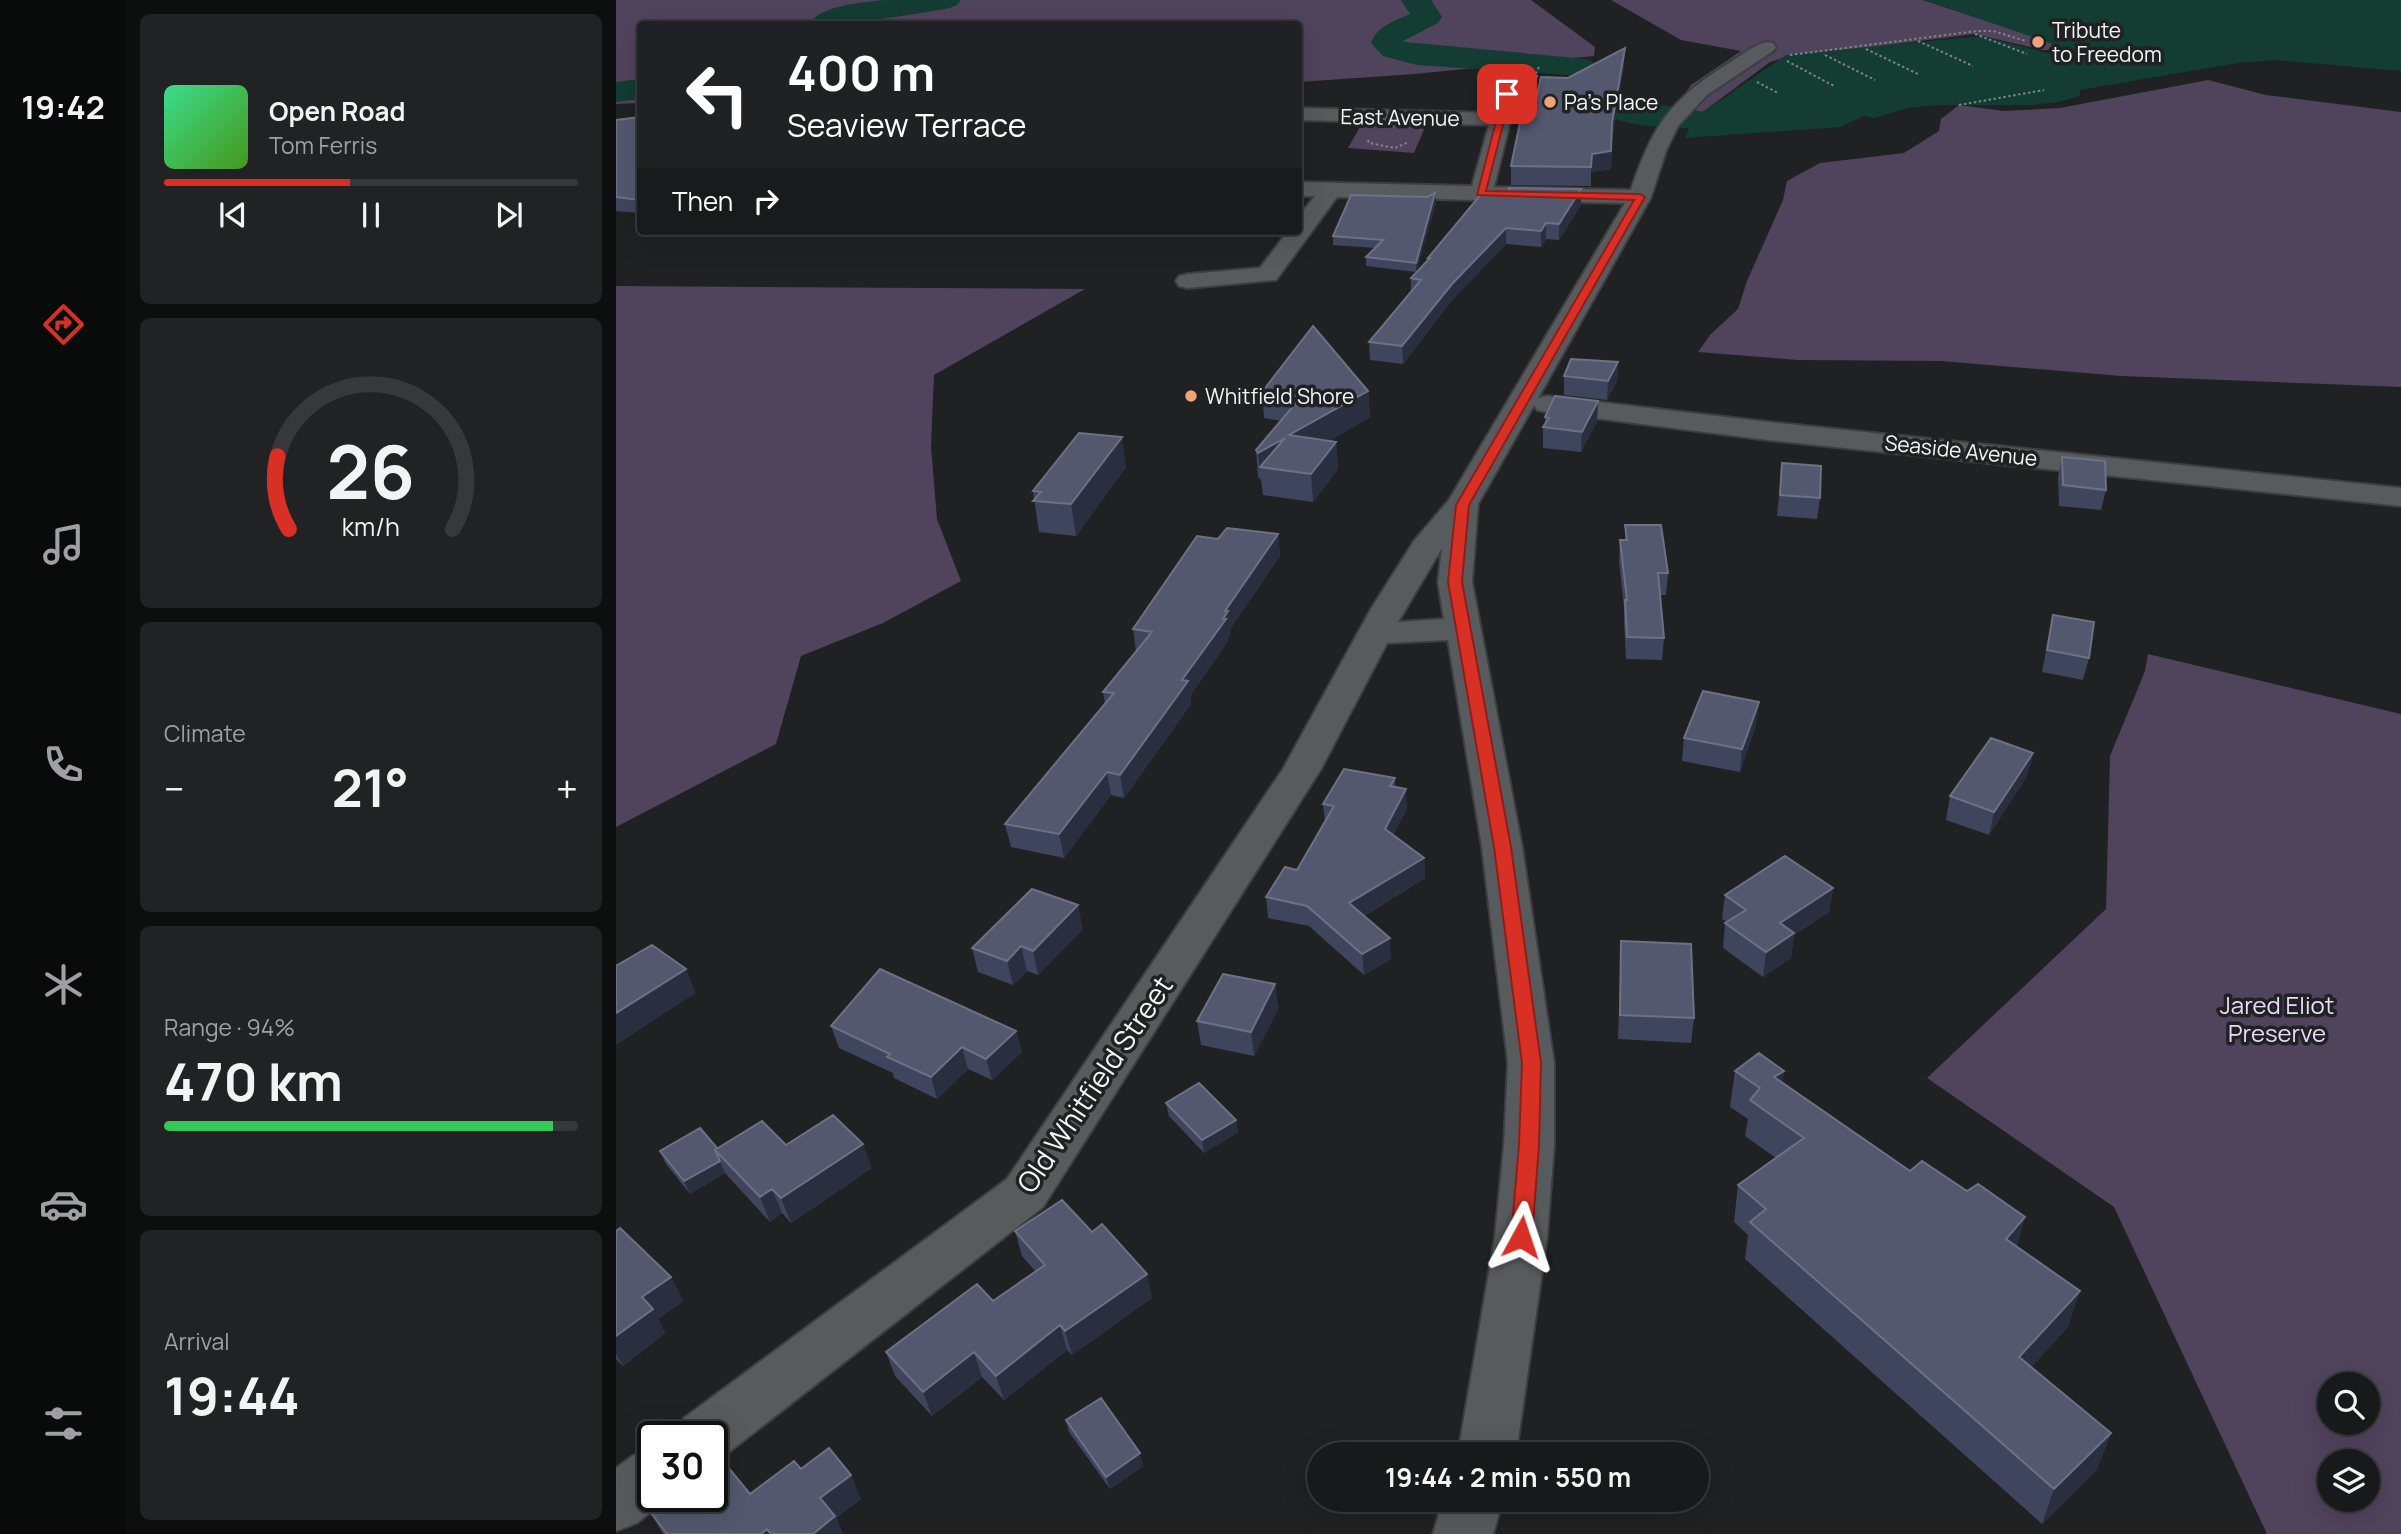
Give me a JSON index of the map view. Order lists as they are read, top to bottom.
{
  "streets": {
    "street": ["East Avenue", "Seaside Avenue", "Old Whitfield Street"]
  },
  "parks": ["Jared Eliot Preserve"],
  "places": ["Tribute to Freedom", "Pa's Place", "Whitfield Shore"],
  "page": {
    "tabs": "19:42",
    "turn": ["400 m", "Seaview Terrace"],
    "song": ["Open Road", "Tom Ferris"],
    "then": "Then",
    "tile": [
      "Climate",
      ["Range · 94%", "470 km"],
      ["Arrival", "19:44"]
    ],
    "heat": ["−", "21°", "+"],
    "limit": "30",
    "trip": "19:44 · 2 min · 550 m",
    "gauge": ["26", "km/h"]
  }
}
